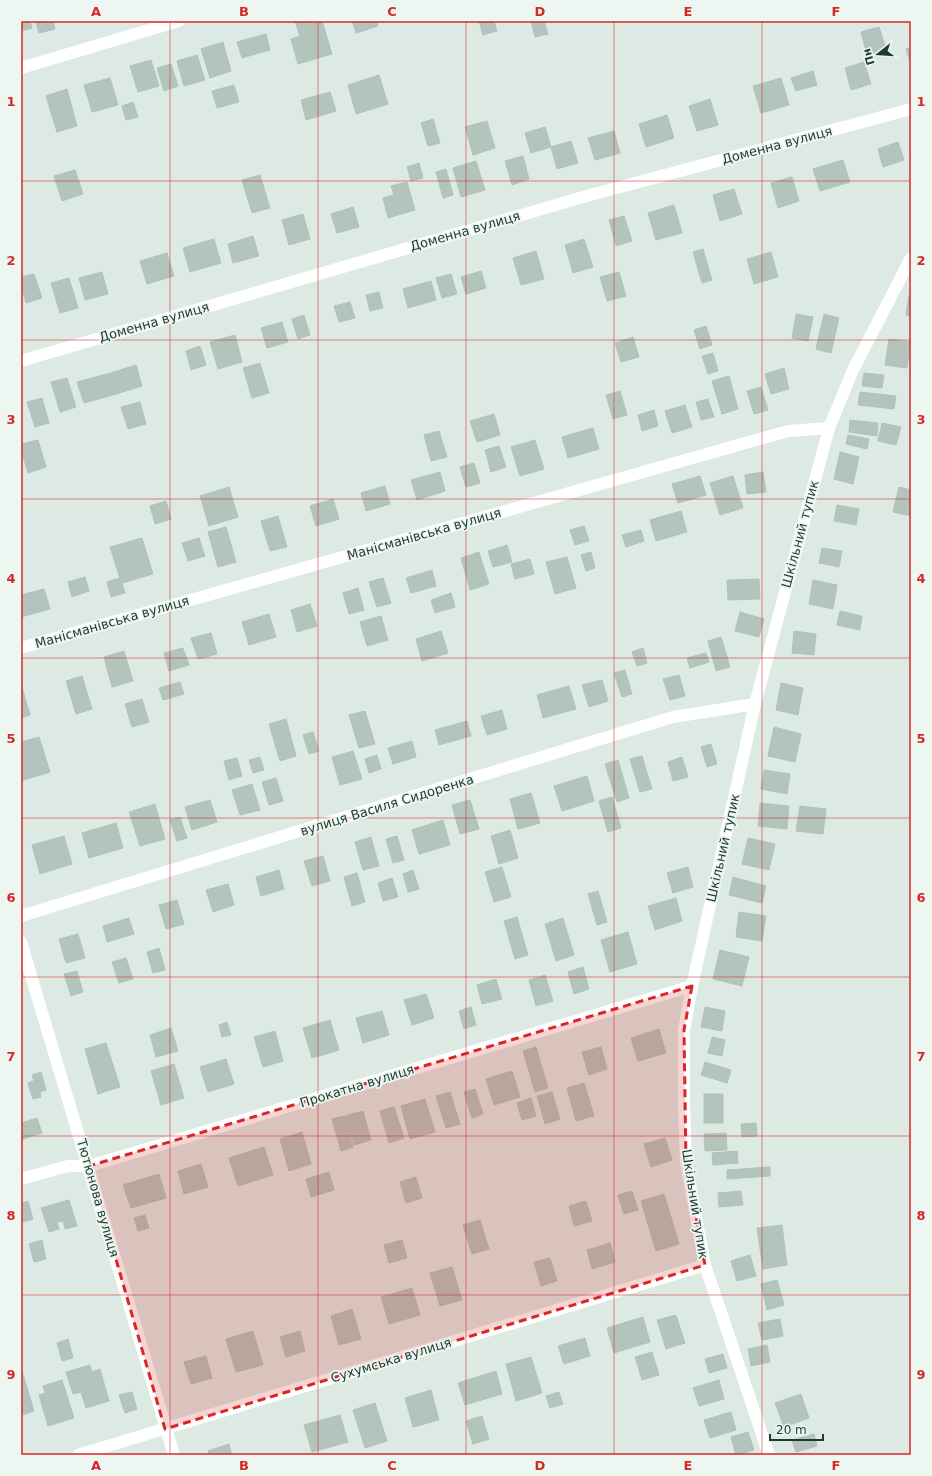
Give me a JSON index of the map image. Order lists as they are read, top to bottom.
{
  "streets": {
    "street": [
      "Доменна вулиця",
      "Манісманівська вулиця",
      "Шкільний тупик",
      "вулиця Василя Сидоренка",
      "Прокатна вулиця",
      "Тютюнова вулиця",
      "Сухумська вулиця"
    ]
  },
  "crossings": [
    ["Манісманівська вулиця", "Шкільний тупик"],
    ["Шкільний тупик", "вулиця Василя Сидоренка"],
    ["Шкільний тупик", "Прокатна вулиця"],
    ["Шкільний тупик", "Сухумська вулиця"],
    ["Прокатна вулиця", "Тютюнова вулиця"],
    ["Тютюнова вулиця", "Сухумська вулиця"]
  ],
  "scale_bar": "20 m",
  "north": "left",
  "grid": {
    "columns": [
      "A",
      "B",
      "C",
      "D",
      "E",
      "F"
    ],
    "rows": [
      "1",
      "2",
      "3",
      "4",
      "5",
      "6",
      "7",
      "8",
      "9"
    ]
  }
}
